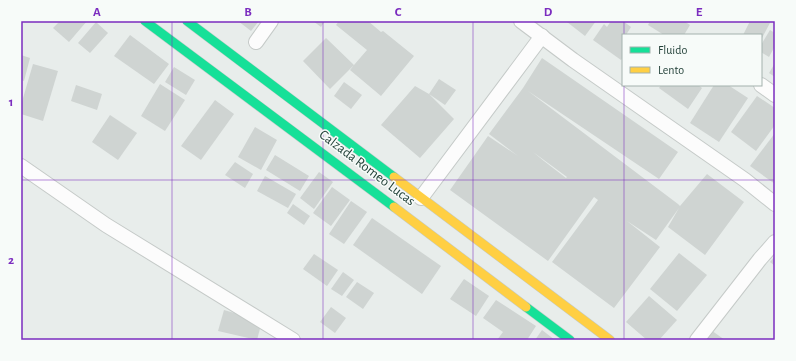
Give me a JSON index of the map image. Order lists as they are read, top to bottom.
{
  "streets": {
    "street": ["Calzada Romeo Lucas"]
  },
  "legend": ["Fluido", "Lento"],
  "grid": {
    "columns": [
      "A",
      "B",
      "C",
      "D",
      "E"
    ],
    "rows": ["1", "2"]
  }
}
